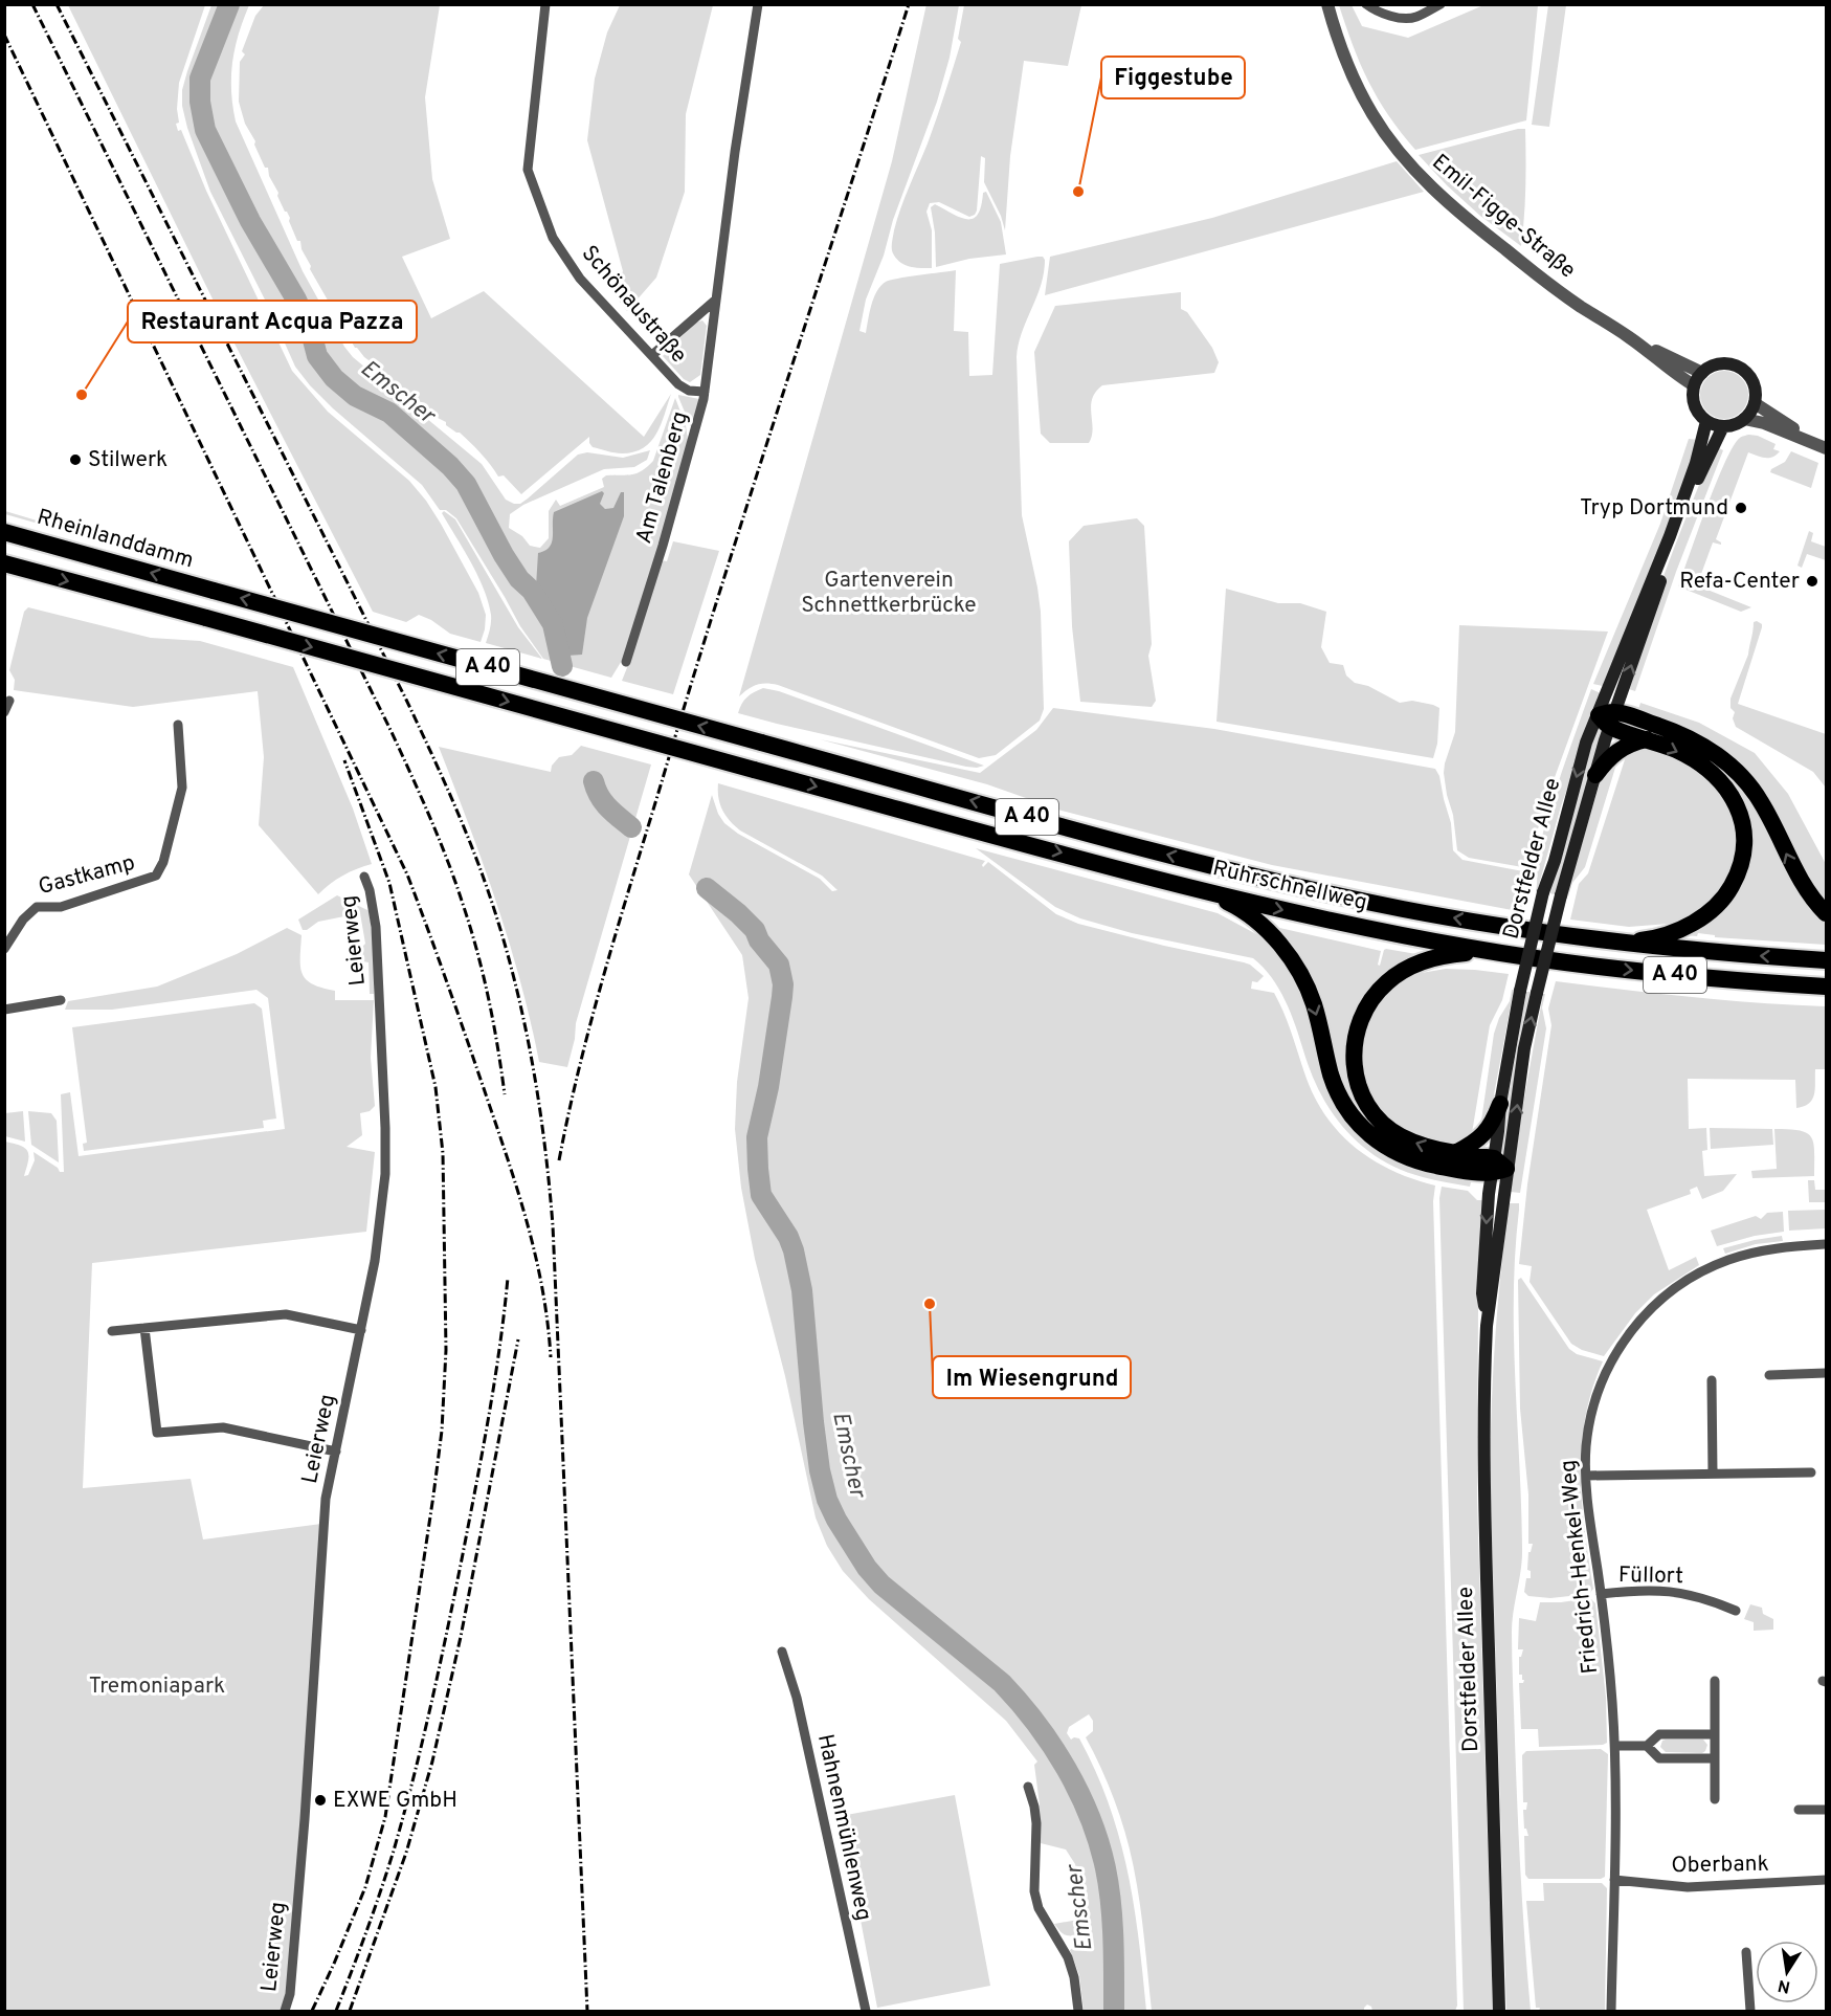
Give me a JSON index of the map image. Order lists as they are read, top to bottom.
{
  "streets": {
    "highway": ["Rheinlanddamm", "A 40", "Ruhrschnellweg"],
    "main road": ["Dorstfelder Allee"],
    "street": [
      "Emil-Figge-Straße",
      "Schönaustraße",
      "Am Talenberg",
      "Gastkamp",
      "Leierweg",
      "Friedrich-Henkel-Weg",
      "Füllort",
      "Hahnenmühlenweg",
      "Oberbank"
    ]
  },
  "crossings": [
    ["Emil-Figge-Straße", "Dorstfelder Allee"],
    ["Schönaustraße", "Am Talenberg"],
    ["Rheinlanddamm", "Ruhrschnellweg"],
    ["Friedrich-Henkel-Weg", "Füllort"],
    ["Friedrich-Henkel-Weg", "Oberbank"]
  ],
  "one_way": ["Rheinlanddamm"],
  "water": ["Emscher"],
  "parks": ["Gartenverein Schnettkerbrücke", "Tremoniapark"],
  "places": [
    "Figgestube",
    "Restaurant Acqua Pazza",
    "Stilwerk",
    "Tryp Dortmund",
    "Refa-Center",
    "Im Wiesengrund",
    "EXWE GmbH"
  ],
  "north": "bottom"
}
